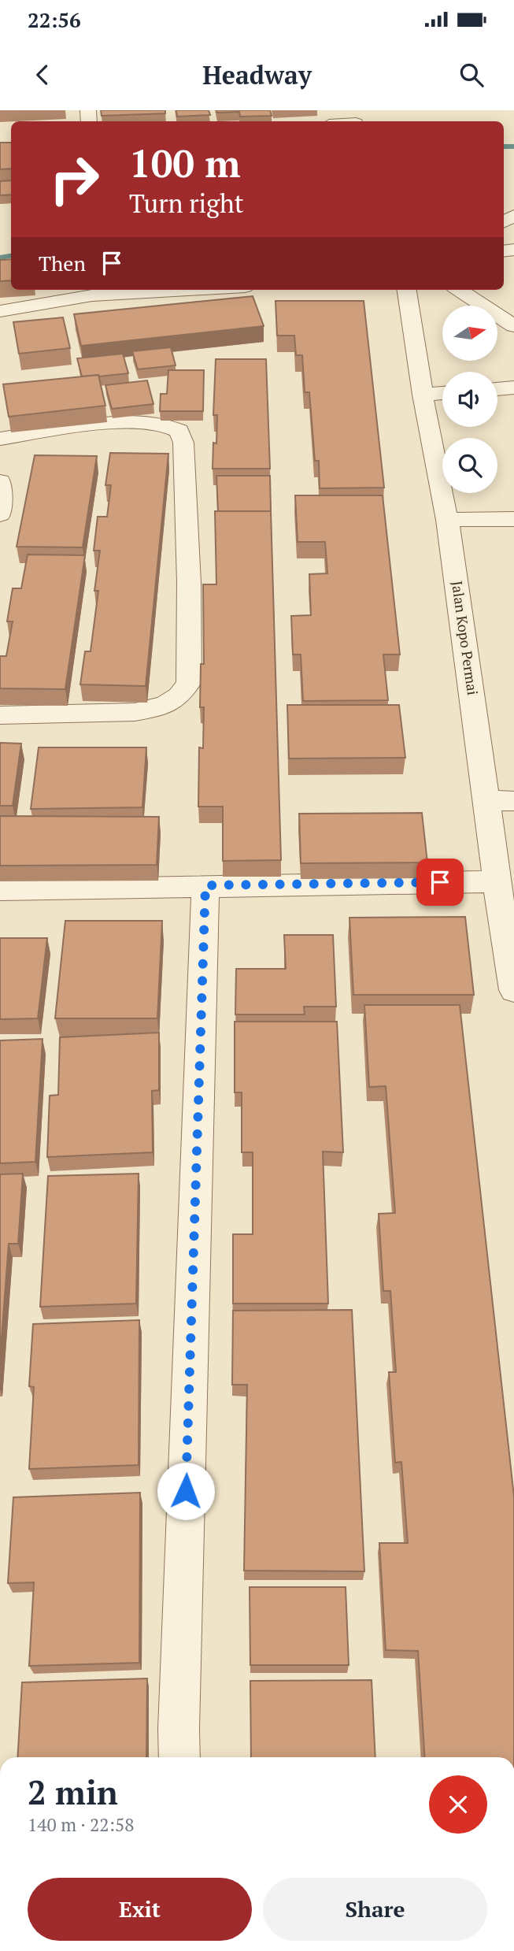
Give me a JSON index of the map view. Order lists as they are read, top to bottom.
{
  "streets": {
    "street": ["Jalan Kopo Permai"]
  },
  "north": "right",
  "page": {
    "status": "22:56",
    "header": "Headway",
    "turn": ["100 m", "Turn right"],
    "then": "Then",
    "heading": ["2 min", "140 m · 22:58"],
    "buttons": ["Exit", "Share"]
  }
}
